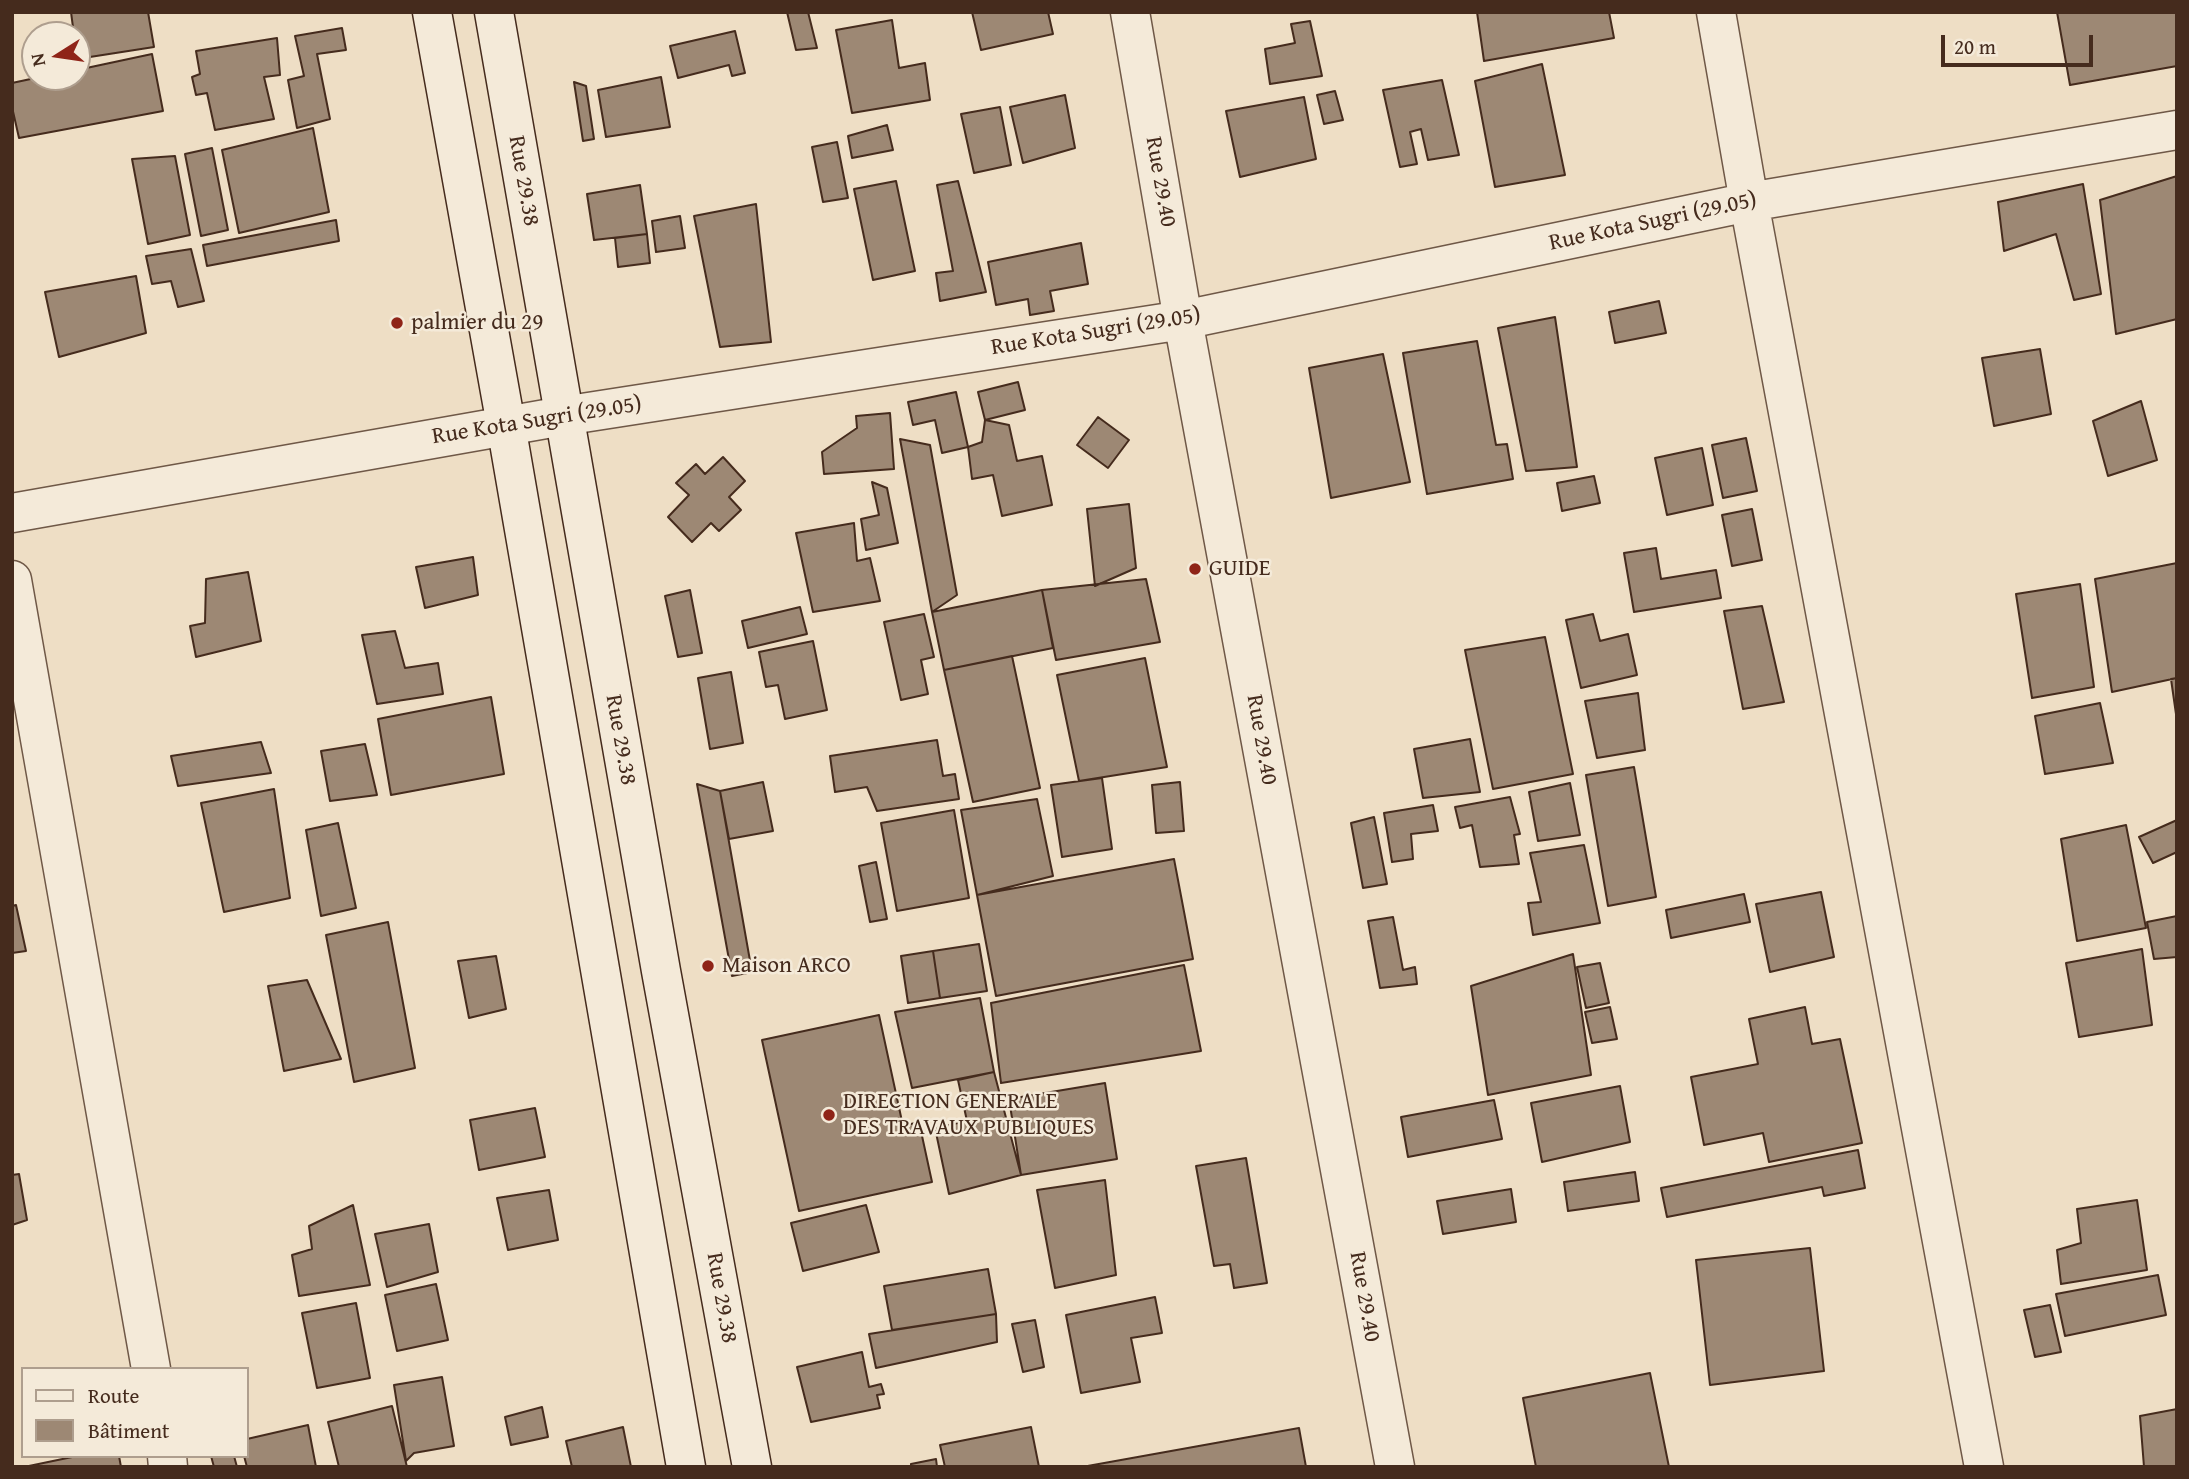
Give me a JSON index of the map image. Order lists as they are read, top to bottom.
{
  "streets": {
    "street": ["Rue 29.38", "Rue 29.40", "Rue Kota Sugri (29.05)"]
  },
  "crossings": [
    ["Rue 29.38", "Rue Kota Sugri (29.05)"],
    ["Rue 29.40", "Rue Kota Sugri (29.05)"]
  ],
  "places": [
    "palmier du 29",
    "GUIDE",
    "Maison ARCO",
    "DIRECTION GENERALE DES TRAVAUX PUBLIQUES"
  ],
  "legend": ["Route", "Bâtiment"],
  "scale_bar": "20 m",
  "north": "left"
}
